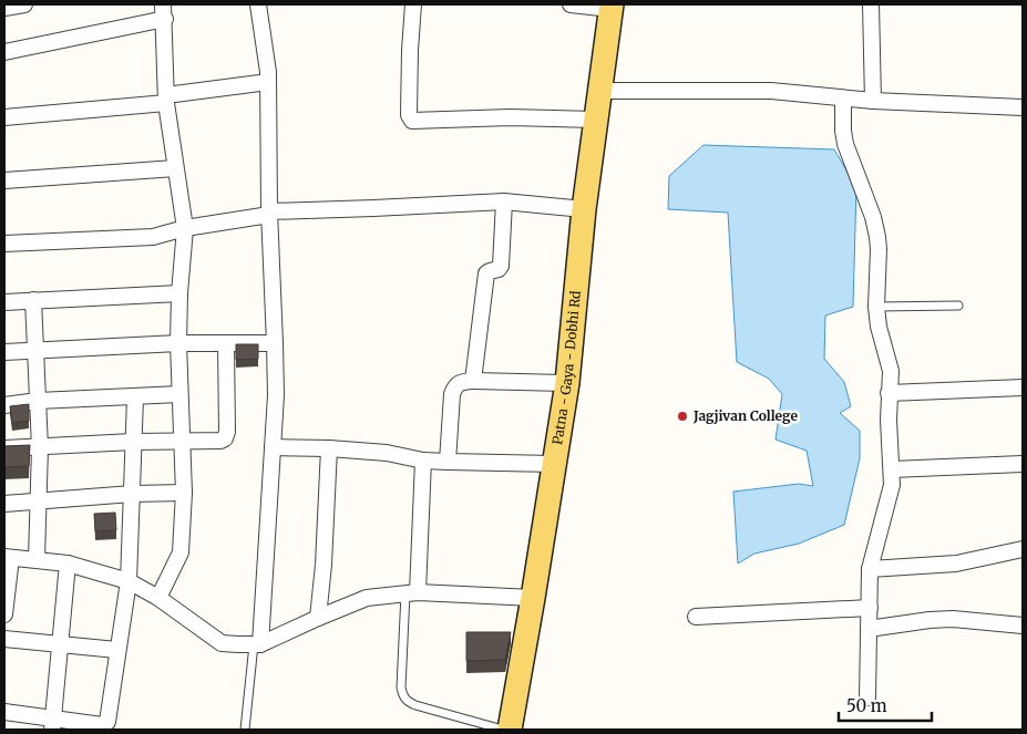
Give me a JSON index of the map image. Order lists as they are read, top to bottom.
{
  "streets": {
    "main road": ["Patna - Gaya - Dobhi Rd"]
  },
  "places": ["Jagjivan College"],
  "scale_bar": "50 m"
}
